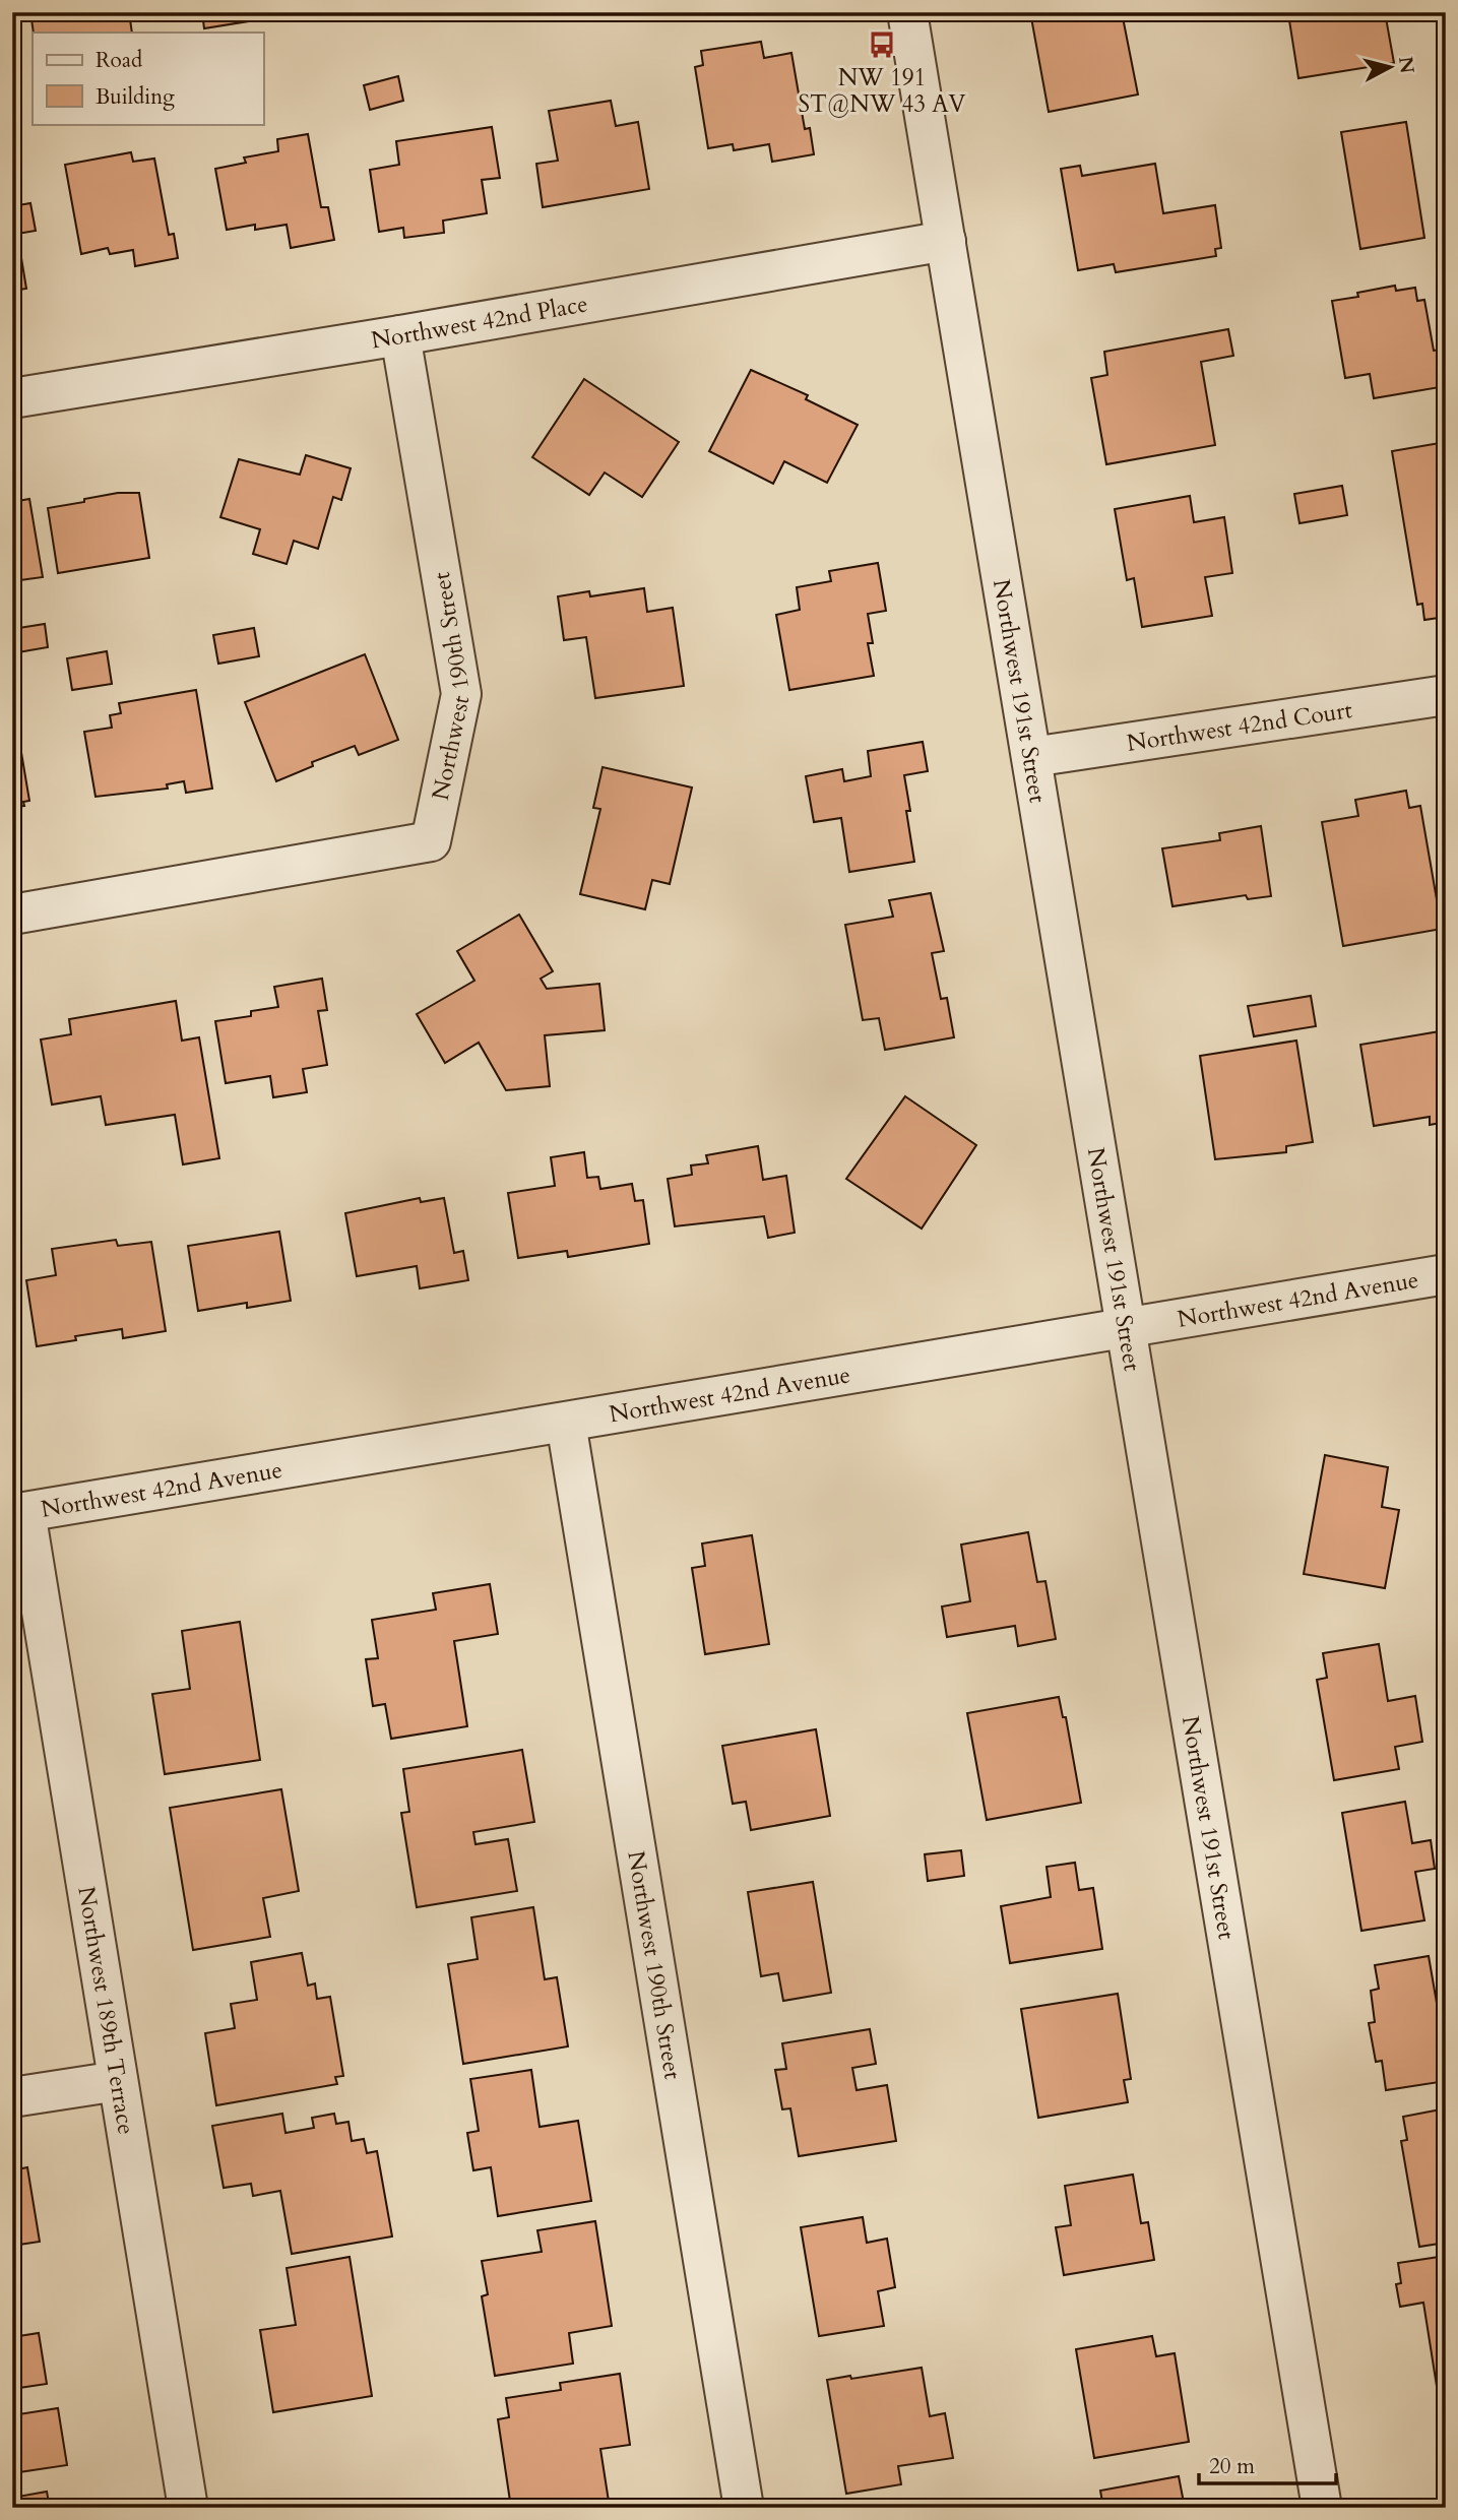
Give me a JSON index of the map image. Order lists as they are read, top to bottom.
{
  "streets": {
    "street": [
      "Northwest 42nd Place",
      "Northwest 190th Street",
      "Northwest 191st Street",
      "Northwest 42nd Court",
      "Northwest 42nd Avenue",
      "Northwest 189th Terrace"
    ]
  },
  "crossings": [
    ["Northwest 42nd Place", "Northwest 190th Street"],
    ["Northwest 42nd Place", "Northwest 191st Street"],
    ["Northwest 190th Street", "Northwest 42nd Avenue"],
    ["Northwest 191st Street", "Northwest 42nd Court"],
    ["Northwest 191st Street", "Northwest 42nd Avenue"],
    ["Northwest 42nd Avenue", "Northwest 189th Terrace"]
  ],
  "places": {
    "bus stop": ["NW 191 ST@NW 43 AV"]
  },
  "legend": ["Road", "Building"],
  "scale_bar": "20 m",
  "north": "right"
}
